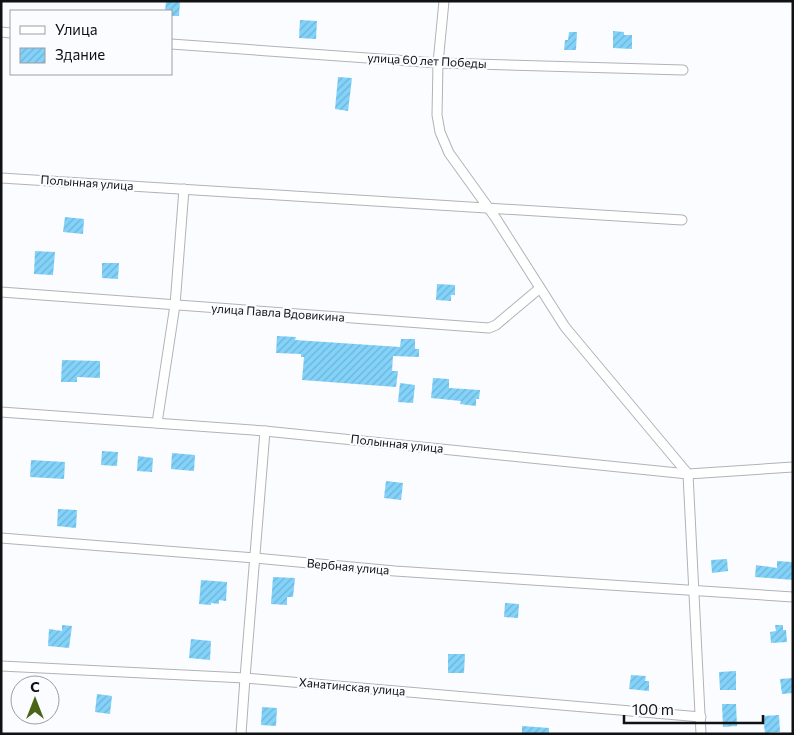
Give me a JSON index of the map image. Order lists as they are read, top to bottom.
{
  "streets": {
    "street": [
      "улица 60 лет Победы",
      "Полынная улица",
      "улица Павла Вдовикина",
      "Вербная улица",
      "Ханатинская улица"
    ]
  },
  "legend": ["Улица", "Здание"],
  "scale_bar": "100 m",
  "north": "top"
}
